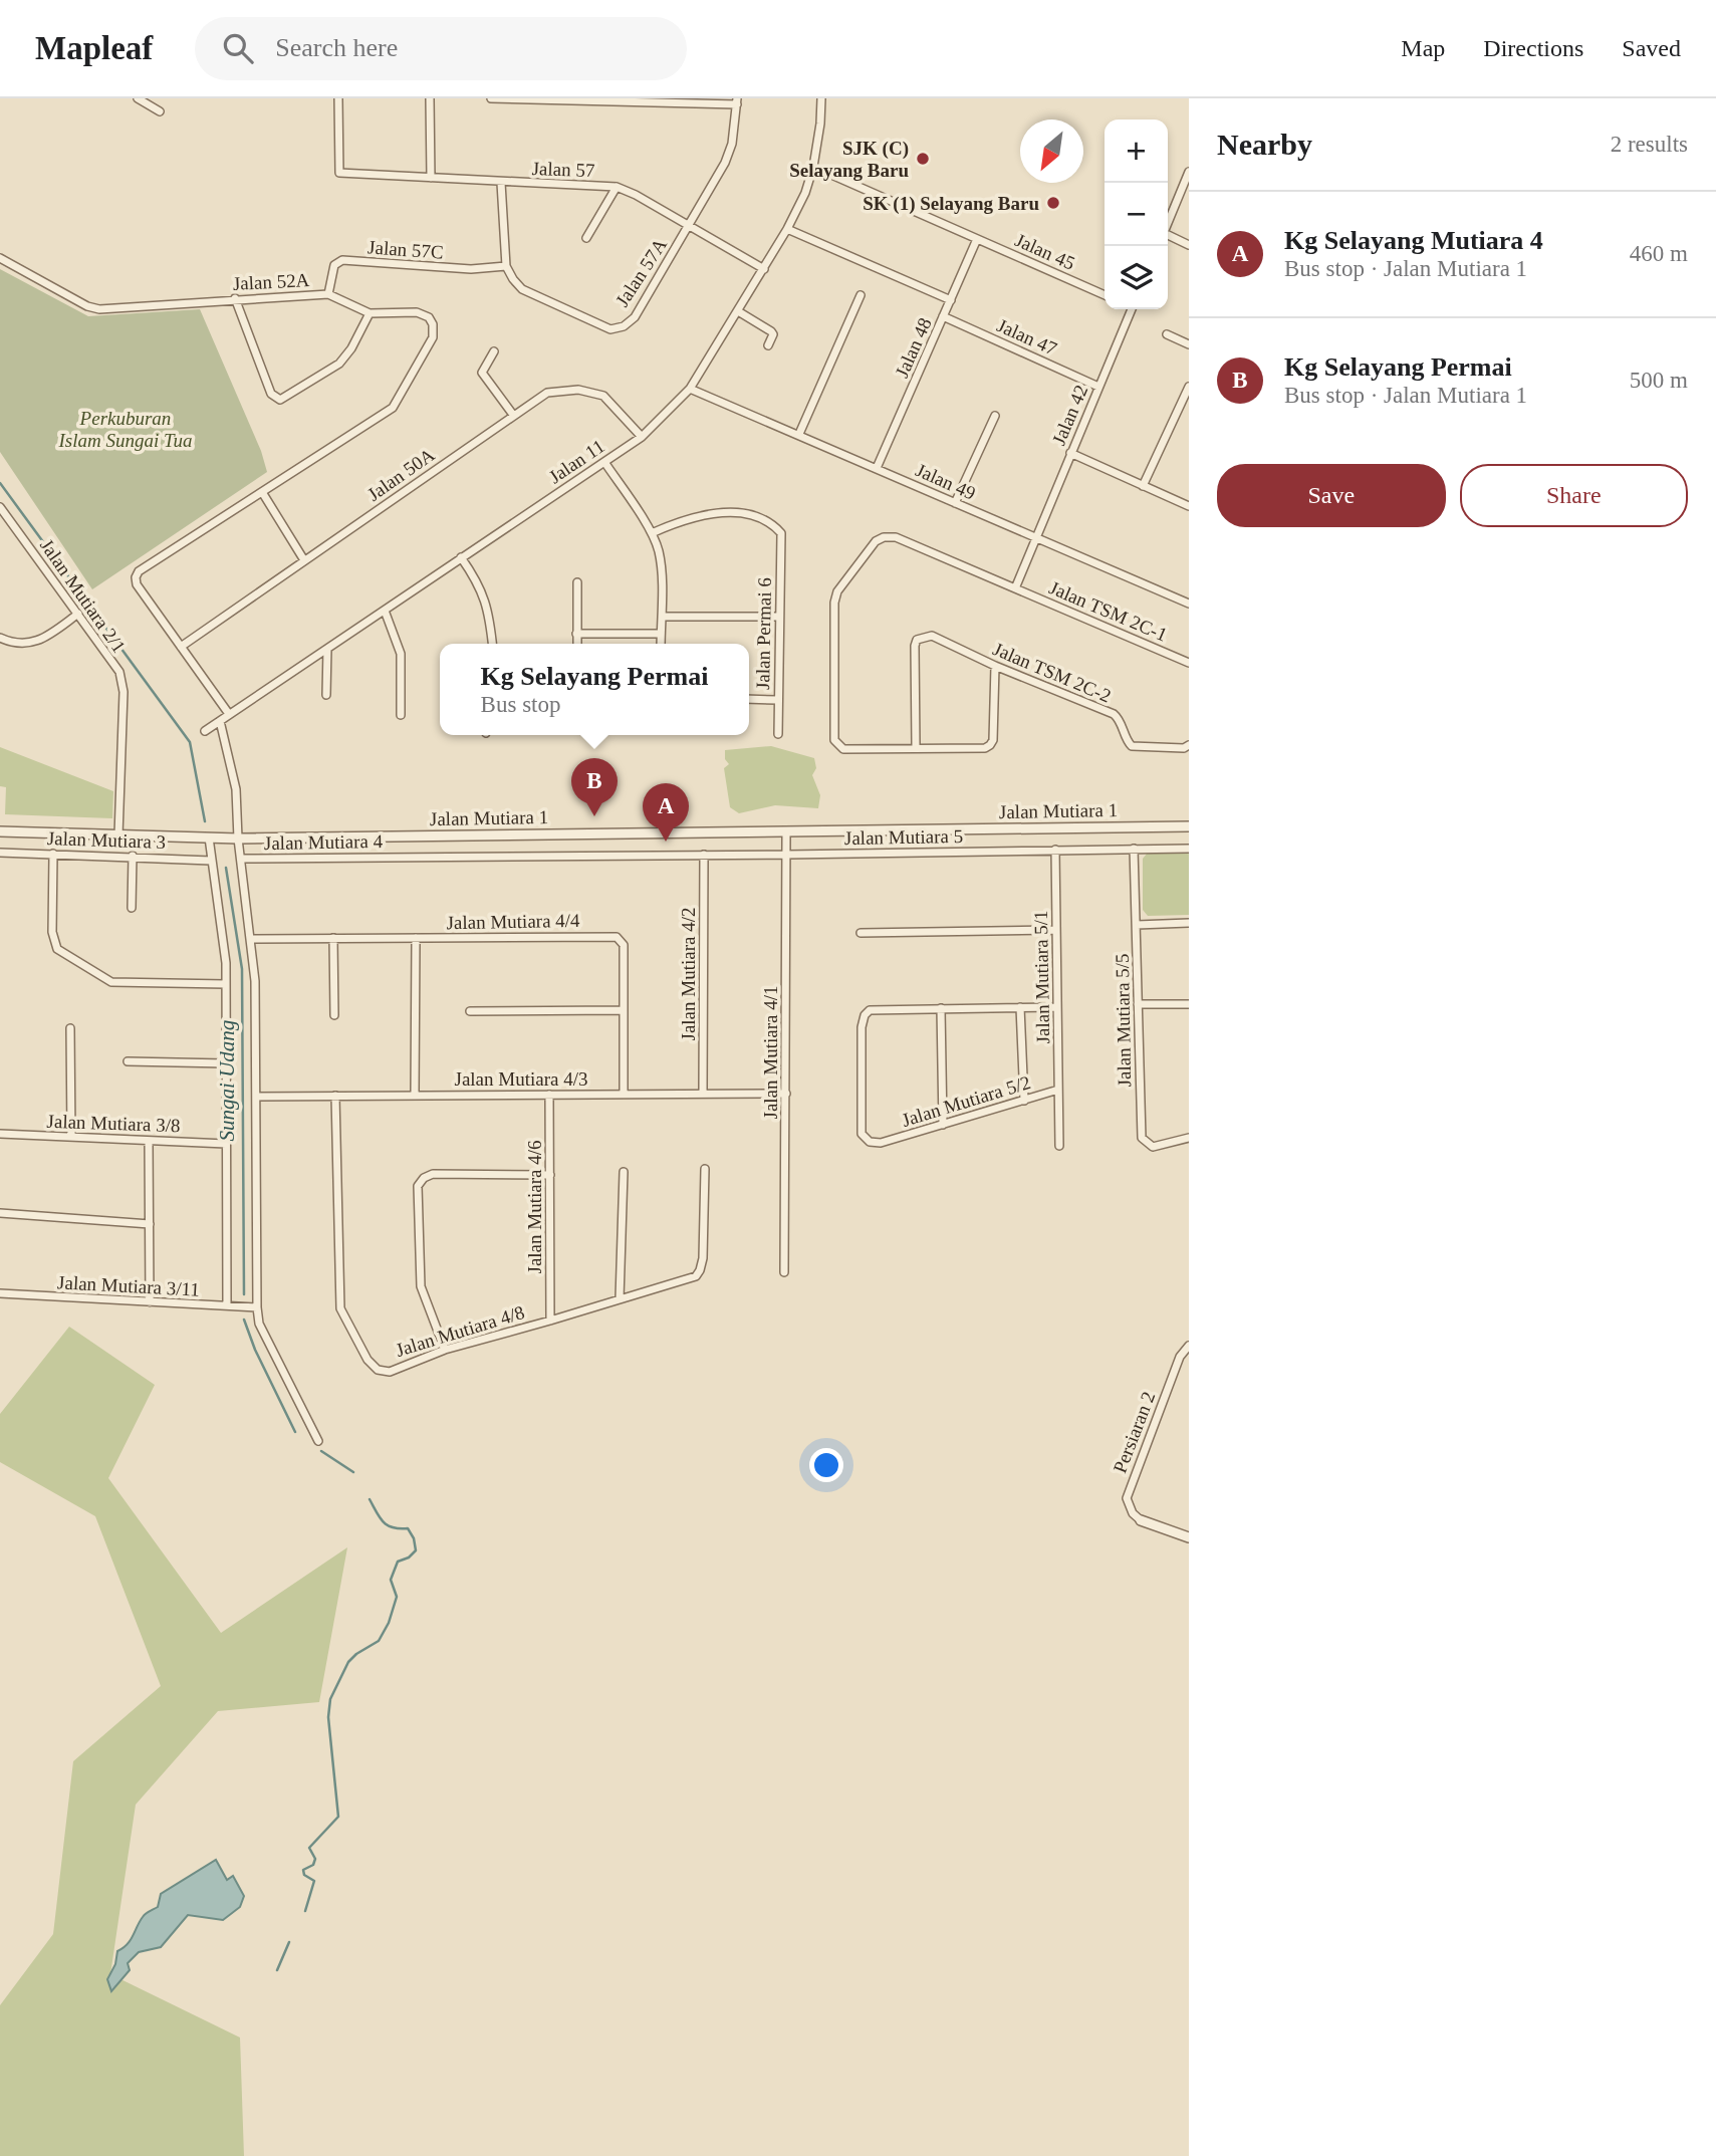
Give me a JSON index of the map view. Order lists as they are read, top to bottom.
{
  "streets": {
    "street": [
      "Jalan 57",
      "Jalan 57C",
      "Jalan 45",
      "Jalan 57A",
      "Jalan 52A",
      "Jalan 47",
      "Jalan 48",
      "Jalan 42",
      "Jalan 11",
      "Jalan 50A",
      "Jalan 49",
      "Jalan Mutiara 2/1",
      "Jalan TSM 2C-1",
      "Jalan Permai 6",
      "Jalan TSM 2C-2",
      "Jalan Mutiara 1",
      "Jalan Mutiara 5",
      "Jalan Mutiara 3",
      "Jalan Mutiara 4",
      "Jalan Mutiara 4/4",
      "Jalan Mutiara 4/2",
      "Jalan Mutiara 5/1",
      "Jalan Mutiara 5/5",
      "Jalan Mutiara 4/1",
      "Jalan Mutiara 4/3",
      "Jalan Mutiara 5/2",
      "Jalan Mutiara 3/8",
      "Jalan Mutiara 4/6",
      "Jalan Mutiara 3/11",
      "Jalan Mutiara 4/8",
      "Persiaran 2"
    ]
  },
  "crossings": [
    ["Jalan 57", "Jalan 57A"],
    ["Jalan 57", "Jalan 11"],
    ["Jalan 57C", "Jalan 57A"],
    ["Jalan 57C", "Jalan 52A"],
    ["Jalan 45", "Jalan 48"],
    ["Jalan 45", "Jalan 11"],
    ["Jalan 52A", "Jalan 50A"],
    ["Jalan 47", "Jalan 48"],
    ["Jalan 47", "Jalan 42"],
    ["Jalan 48", "Jalan 49"],
    ["Jalan 42", "Jalan 49"],
    ["Jalan 42", "Jalan TSM 2C-1"],
    ["Jalan 11", "Jalan 50A"],
    ["Jalan 11", "Jalan 49"],
    ["Jalan 49", "Jalan TSM 2C-1"],
    ["Jalan Mutiara 2/1", "Jalan Mutiara 1"],
    ["Jalan TSM 2C-1", "Jalan TSM 2C-2"],
    ["Jalan Mutiara 1", "Jalan Mutiara 4/1"],
    ["Jalan Mutiara 5", "Jalan Mutiara 4"],
    ["Jalan Mutiara 5", "Jalan Mutiara 5/1"],
    ["Jalan Mutiara 5", "Jalan Mutiara 5/5"],
    ["Jalan Mutiara 5", "Jalan Mutiara 4/1"],
    ["Jalan Mutiara 4", "Jalan Mutiara 4/2"],
    ["Jalan Mutiara 4", "Jalan Mutiara 4/1"],
    ["Jalan Mutiara 4/4", "Jalan Mutiara 4/3"],
    ["Jalan Mutiara 4/2", "Jalan Mutiara 4/3"],
    ["Jalan Mutiara 5/1", "Jalan Mutiara 5/2"],
    ["Jalan Mutiara 4/1", "Jalan Mutiara 4/3"],
    ["Jalan Mutiara 4/3", "Jalan Mutiara 4/6"],
    ["Jalan Mutiara 4/3", "Jalan Mutiara 4/8"],
    ["Jalan Mutiara 4/6", "Jalan Mutiara 4/8"]
  ],
  "water": ["Sungai Udang"],
  "parks": ["Perkuburan Islam Sungai Tua"],
  "places": ["SJK (C) Selayang Baru", "SK (1) Selayang Baru"],
  "north": "bottom left",
  "page": {
    "header": "Mapleaf",
    "search": "Search here",
    "nav": ["Map", "Directions", "Saved"],
    "heading": ["Nearby", "2 results"],
    "map_buttons": ["+", "−"],
    "list": [
      {
        "mark": "A",
        "name": "Kg Selayang Mutiara 4",
        "note": "Bus stop · Jalan Mutiara 1",
        "value": "460 m"
      },
      {
        "mark": "B",
        "name": "Kg Selayang Permai",
        "note": "Bus stop · Jalan Mutiara 1",
        "value": "500 m"
      }
    ],
    "buttons": ["Save", "Share"],
    "popup": ["Kg Selayang Permai", "Bus stop"],
    "pins": ["B", "A"]
  }
}
